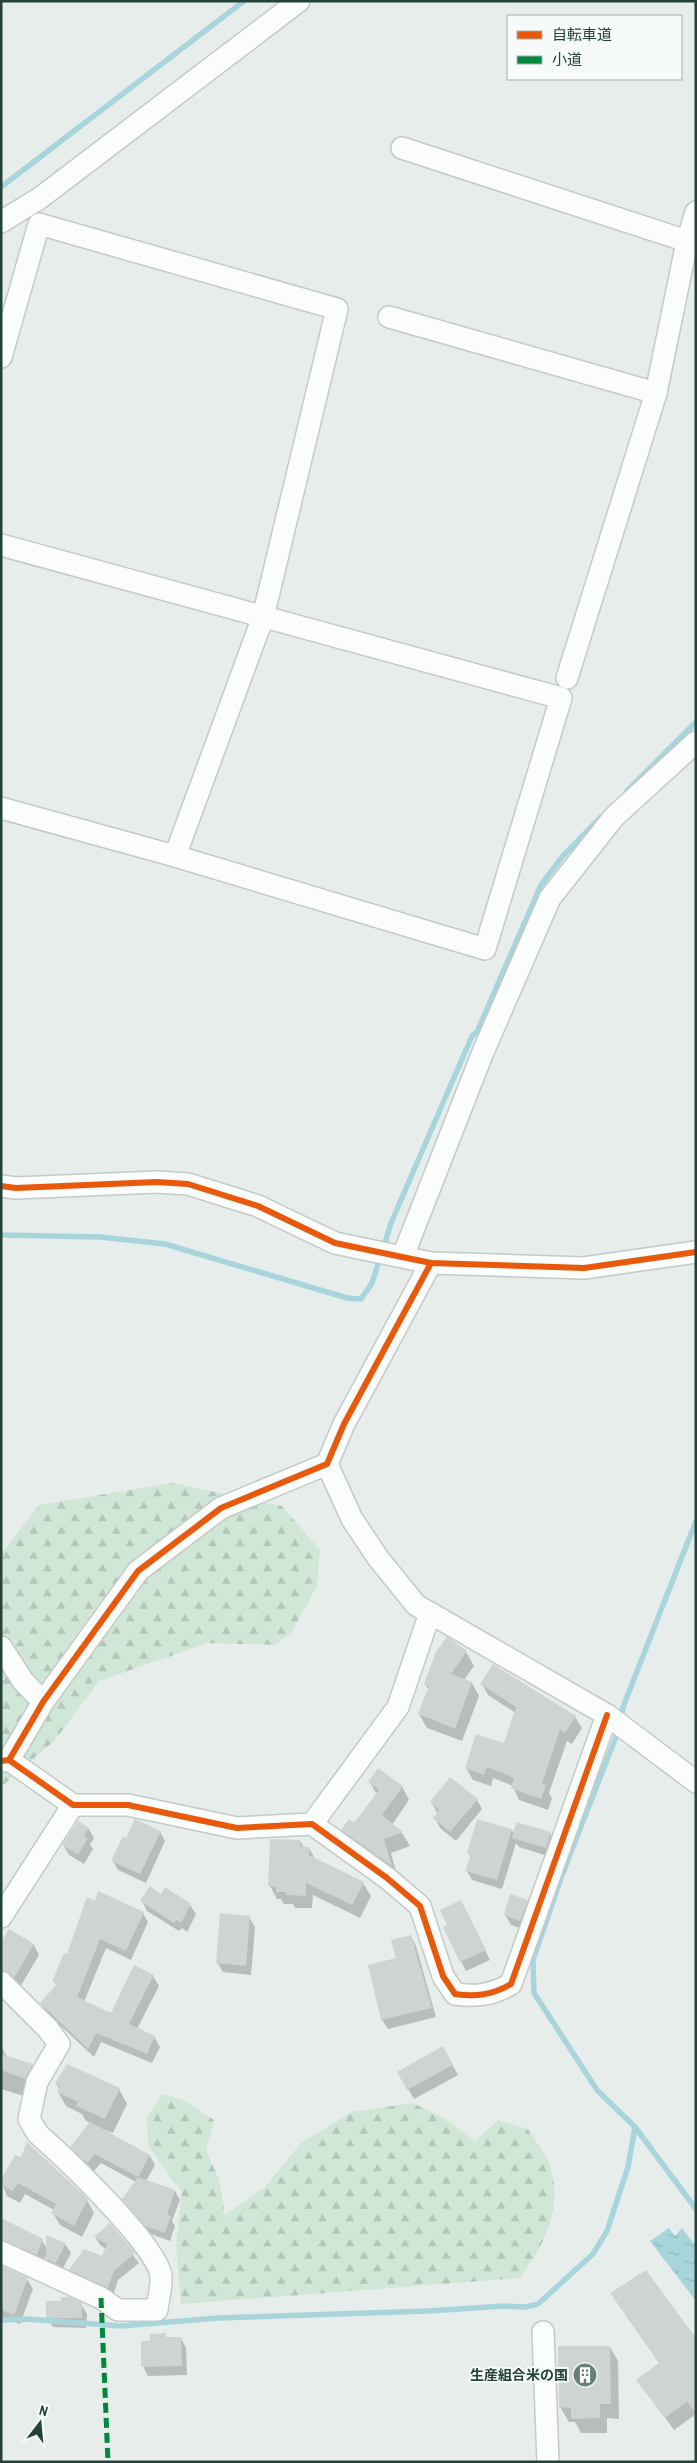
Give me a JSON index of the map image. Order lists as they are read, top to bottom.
{
  "places": {
    "building": ["生産組合米の国"]
  },
  "legend": ["自転車道", "小道"],
  "north": "top"
}
